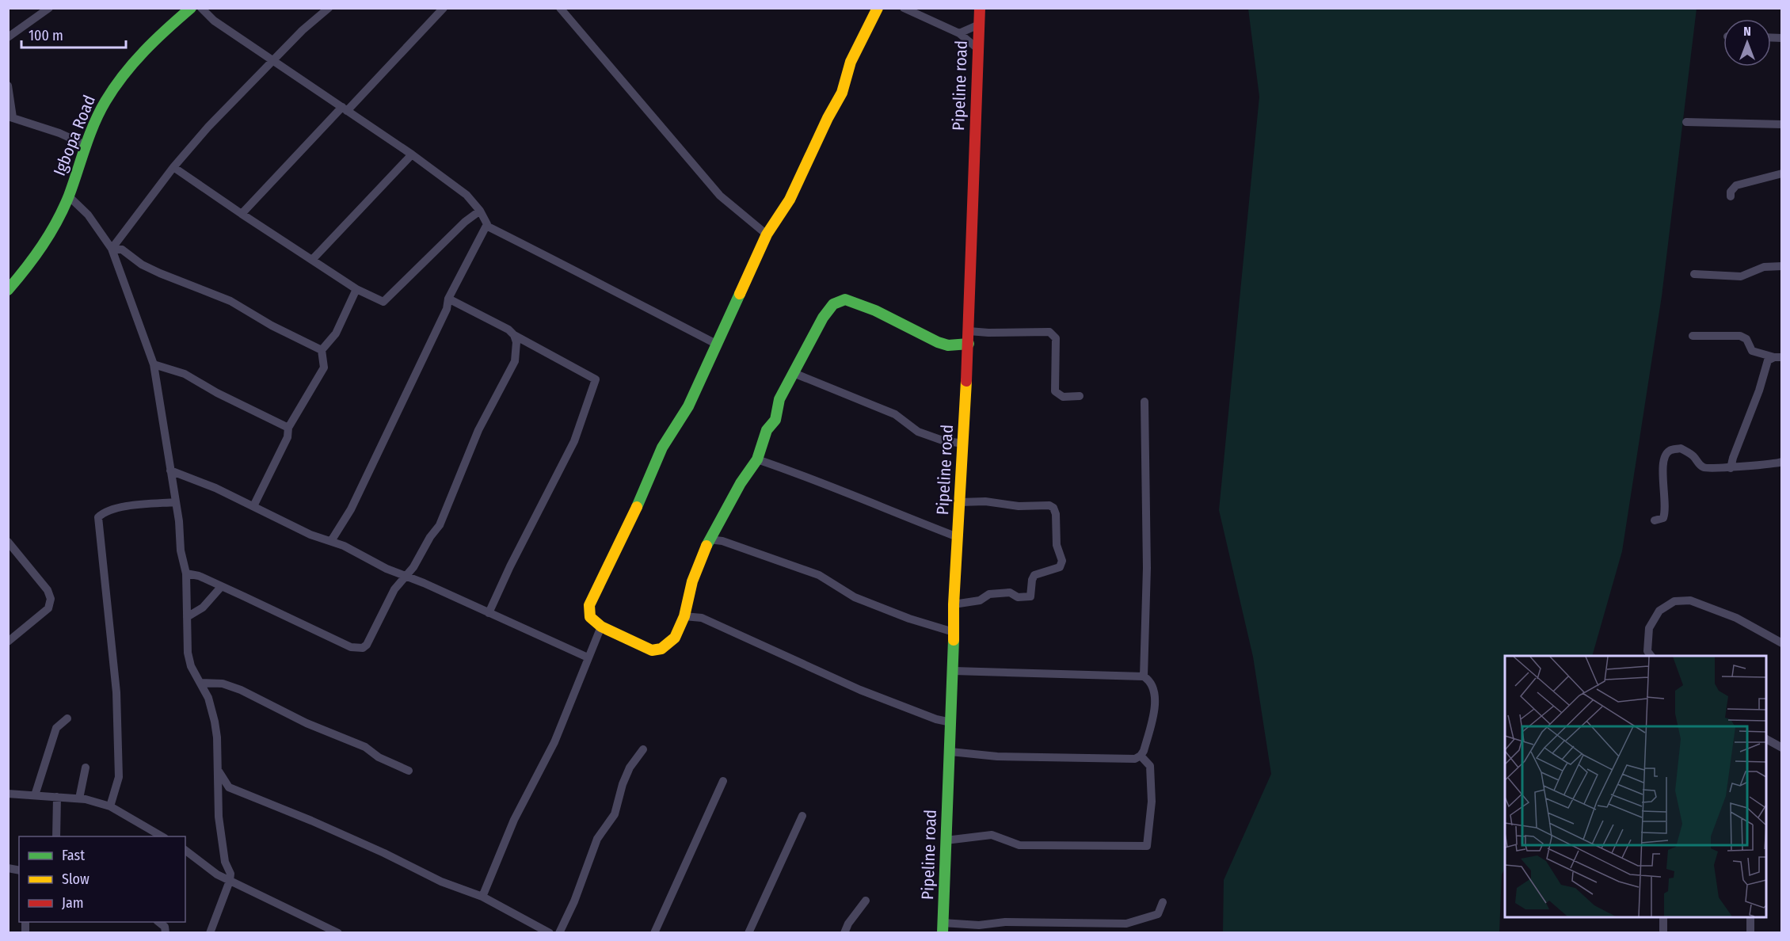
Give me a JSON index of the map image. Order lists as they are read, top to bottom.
{
  "streets": {
    "street": ["Pipeline road", "Igbopa Road"]
  },
  "legend": ["Fast", "Slow", "Jam"],
  "scale_bar": "100 m",
  "north": "top"
}
